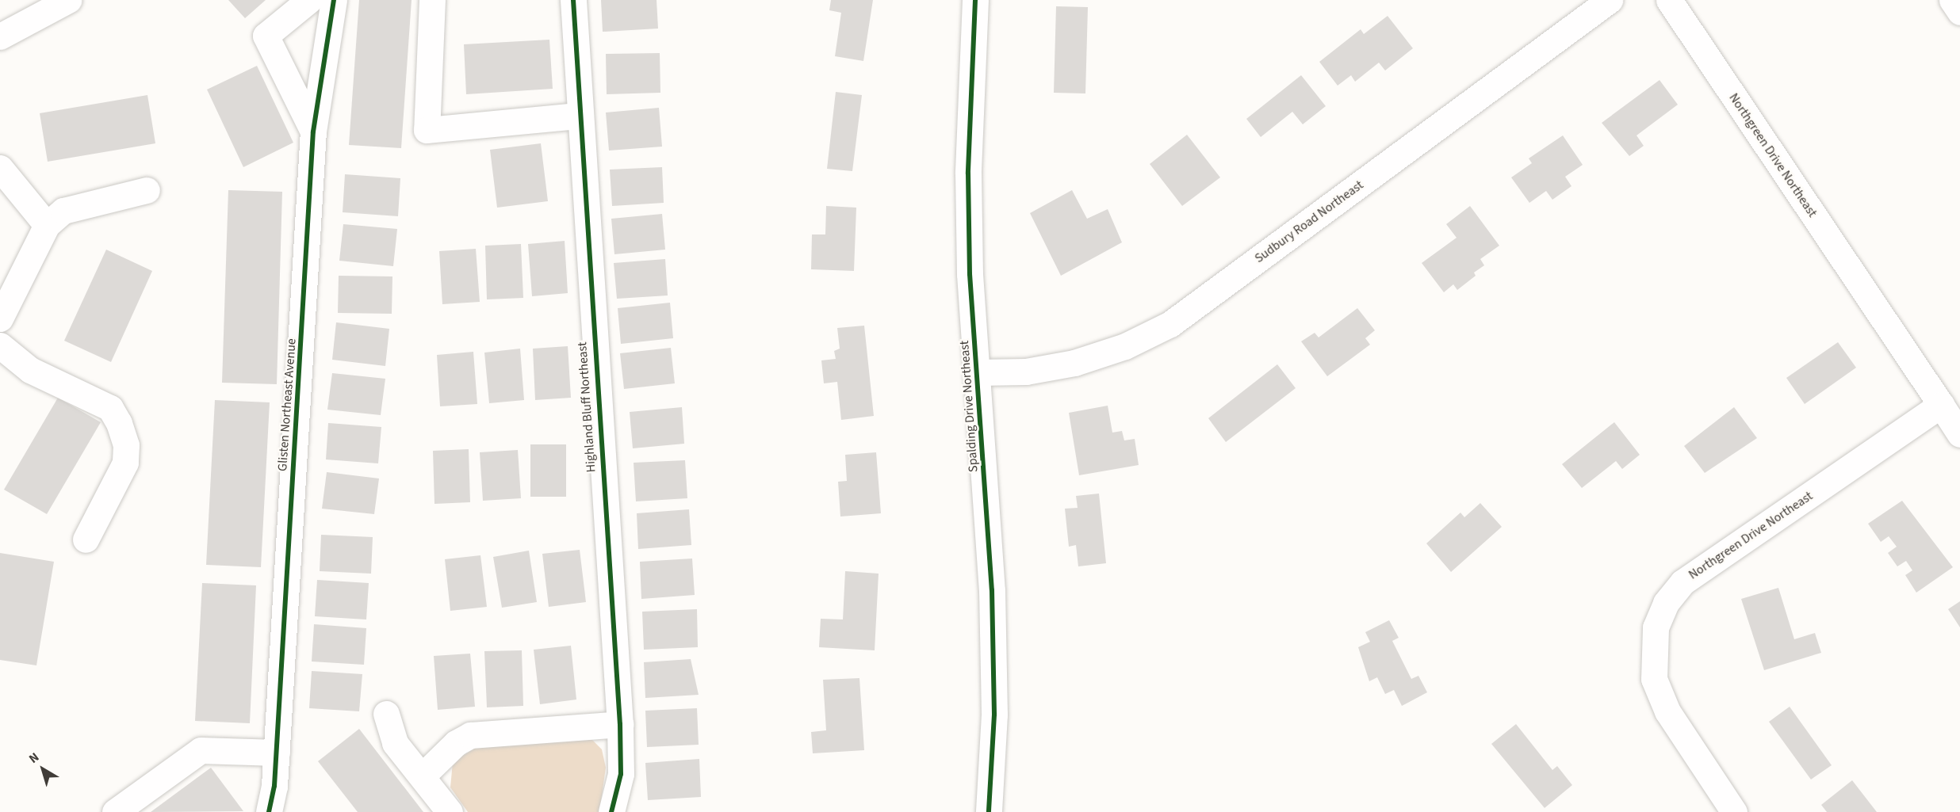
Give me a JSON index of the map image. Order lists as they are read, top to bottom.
{
  "streets": {
    "main road": [
      "Northgreen Drive Northeast",
      "Sudbury Road Northeast",
      "Glisten Northeast Avenue",
      "Spalding Drive Northeast",
      "Highland Bluff Northeast"
    ]
  },
  "crossings": [
    ["Sudbury Road Northeast", "Spalding Drive Northeast"]
  ],
  "north": "top left"
}
